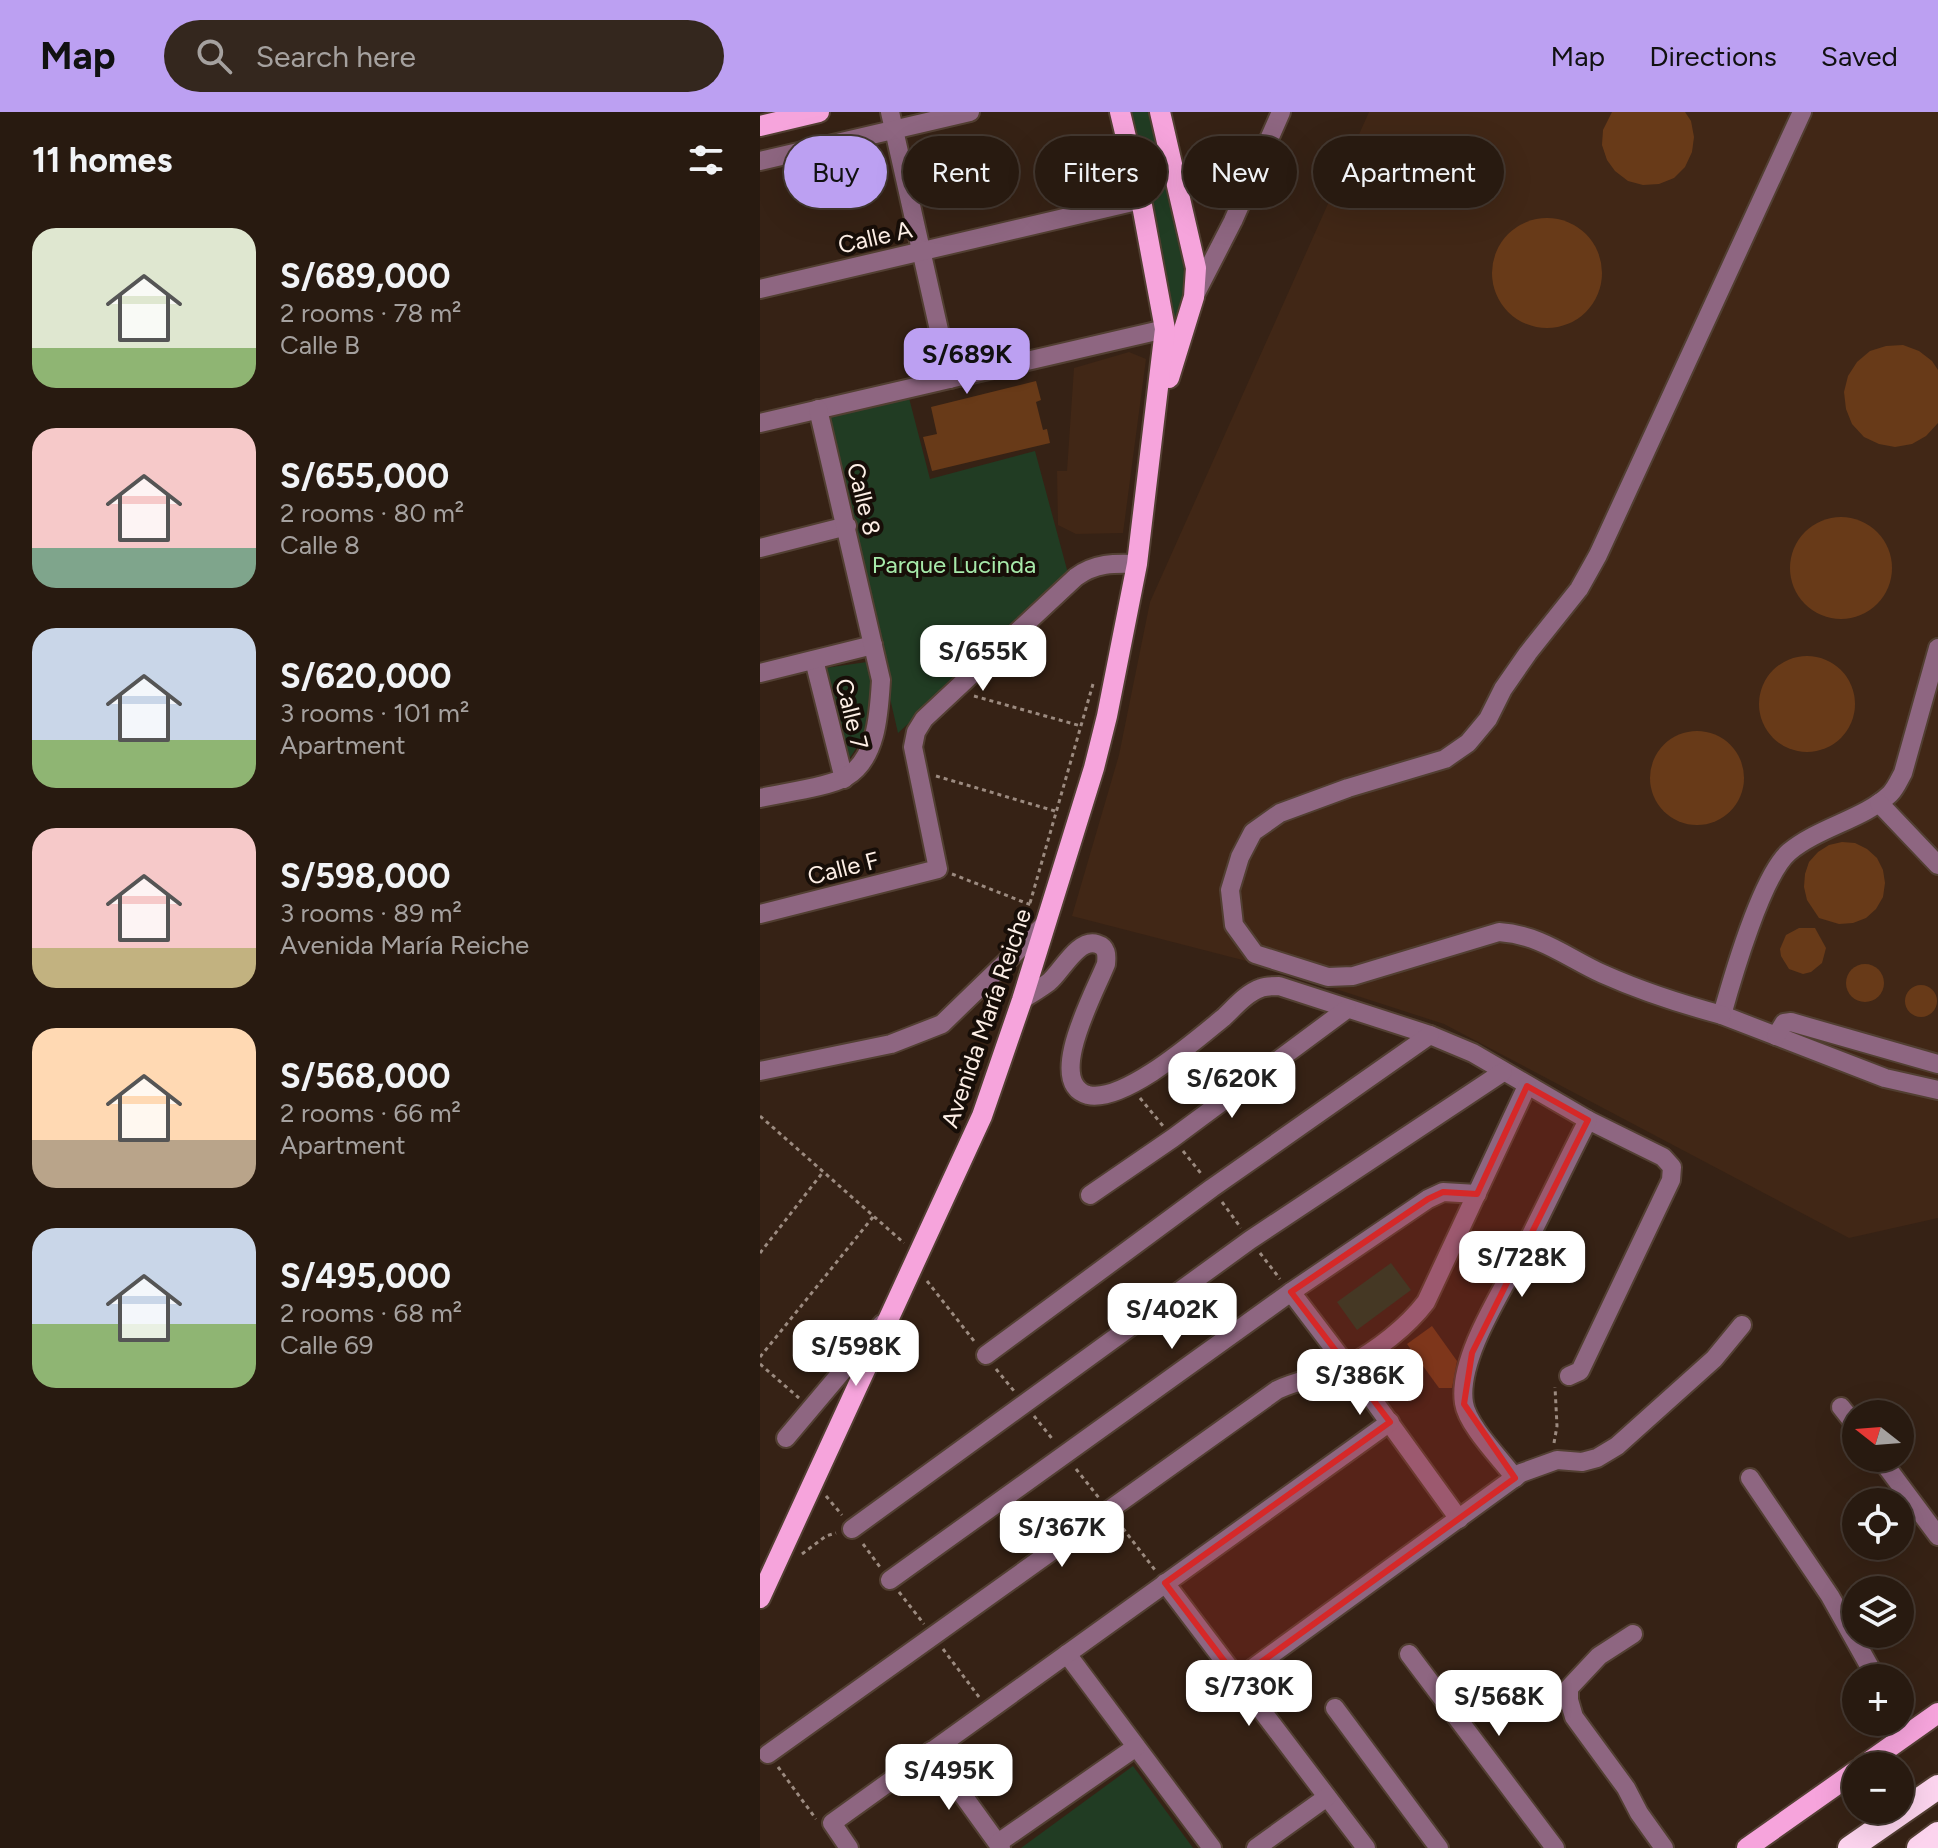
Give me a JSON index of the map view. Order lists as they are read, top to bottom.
{
  "streets": {
    "main road": ["Avenida María Reiche"],
    "street": [
      "Calle A",
      "Calle 8",
      "Calle 7",
      "Calle F"
    ]
  },
  "crossings": [
    ["Calle 8", "Calle 7"]
  ],
  "parks": ["Parque Lucinda"],
  "north": "left",
  "page": {
    "header": "Map",
    "search": "Search here",
    "nav": ["Map", "Directions", "Saved"],
    "heading": "11 homes",
    "chip": [
      "Buy",
      "Rent",
      "Filters",
      "New",
      "Apartment"
    ],
    "list": [
      {
        "name": "S/689,000",
        "note": "2 rooms · 78 m² · Calle B"
      },
      {
        "name": "S/655,000",
        "note": "2 rooms · 80 m² · Calle 8"
      },
      {
        "name": "S/620,000",
        "note": "3 rooms · 101 m² · Apartment"
      },
      {
        "name": "S/598,000",
        "note": "3 rooms · 89 m² · Avenida María Reiche"
      },
      {
        "name": "S/568,000",
        "note": "2 rooms · 66 m² · Apartment"
      },
      {
        "name": "S/495,000",
        "note": "2 rooms · 68 m² · Calle 69"
      }
    ],
    "price": [
      "S/689K",
      "S/655K",
      "S/620K",
      "S/728K",
      "S/402K",
      "S/598K",
      "S/386K",
      "S/367K",
      "S/730K",
      "S/568K",
      "S/495K"
    ],
    "map_buttons": ["+", "−"]
  }
}
